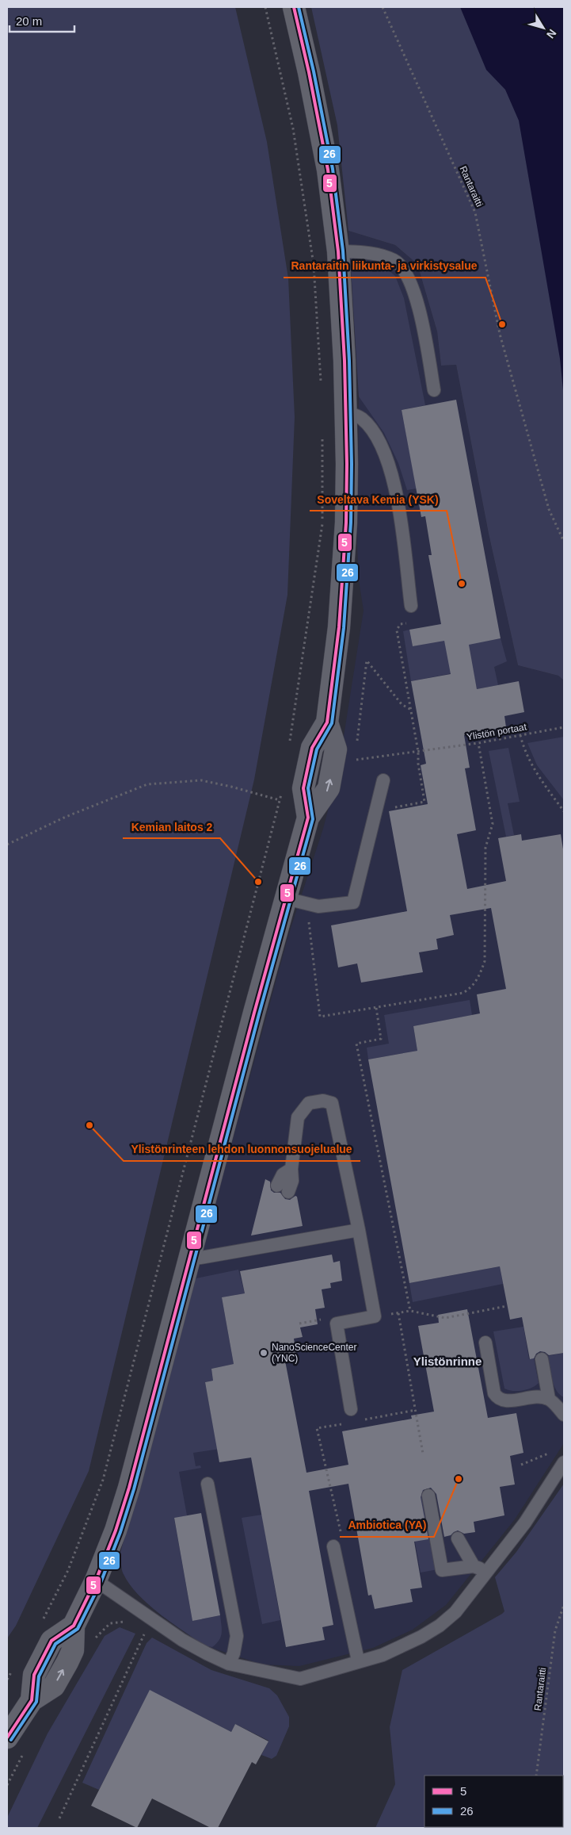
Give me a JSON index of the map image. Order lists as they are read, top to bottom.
{
  "streets": {
    "path": ["Rantaraitti", "Ylistön portaat"]
  },
  "districts": ["Ylistönrinne"],
  "places": [
    "Rantaraitin liikunta- ja virkistysalue",
    "Soveltava Kemia (YSK)",
    "Kemian laitos 2",
    "Ylistönrinteen lehdon luonnonsuojelualue",
    "NanoScienceCenter (YNC)",
    "Ambiotica (YA)"
  ],
  "lines": ["transit line 5", "transit line 26"],
  "legend": ["5", "26"],
  "scale_bar": "20 m",
  "north": "bottom right"
}
